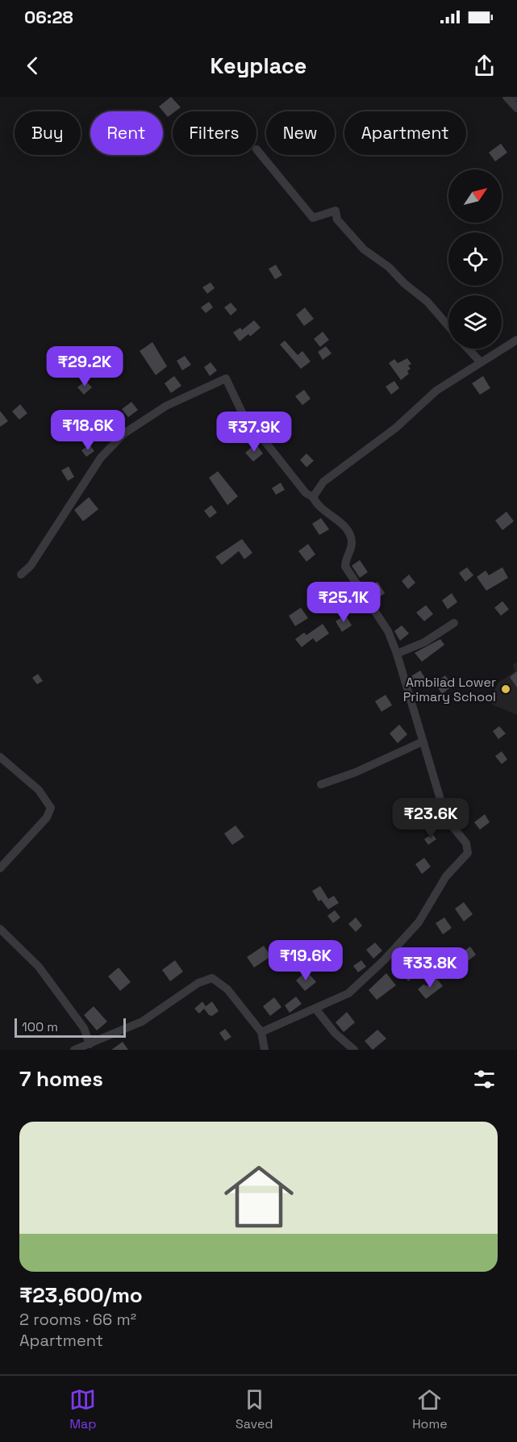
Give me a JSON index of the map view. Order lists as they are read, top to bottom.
{
  "places": ["Ambilad Lower Primary School"],
  "scale_bar": "100 m",
  "north": "top right",
  "page": {
    "status": "06:28",
    "header": "Keyplace",
    "chip": [
      "Buy",
      "Rent",
      "Filters",
      "New",
      "Apartment"
    ],
    "price": [
      "₹29.2K",
      "₹18.6K",
      "₹37.9K",
      "₹25.1K",
      "₹23.6K",
      "₹19.6K",
      "₹33.8K"
    ],
    "scale": "100 m",
    "heading": "7 homes",
    "list": [
      {
        "name": "₹23,600/mo",
        "note": "2 rooms · 66 m² · Apartment"
      }
    ],
    "tabs": ["Map", "Saved", "Home"]
  }
}
